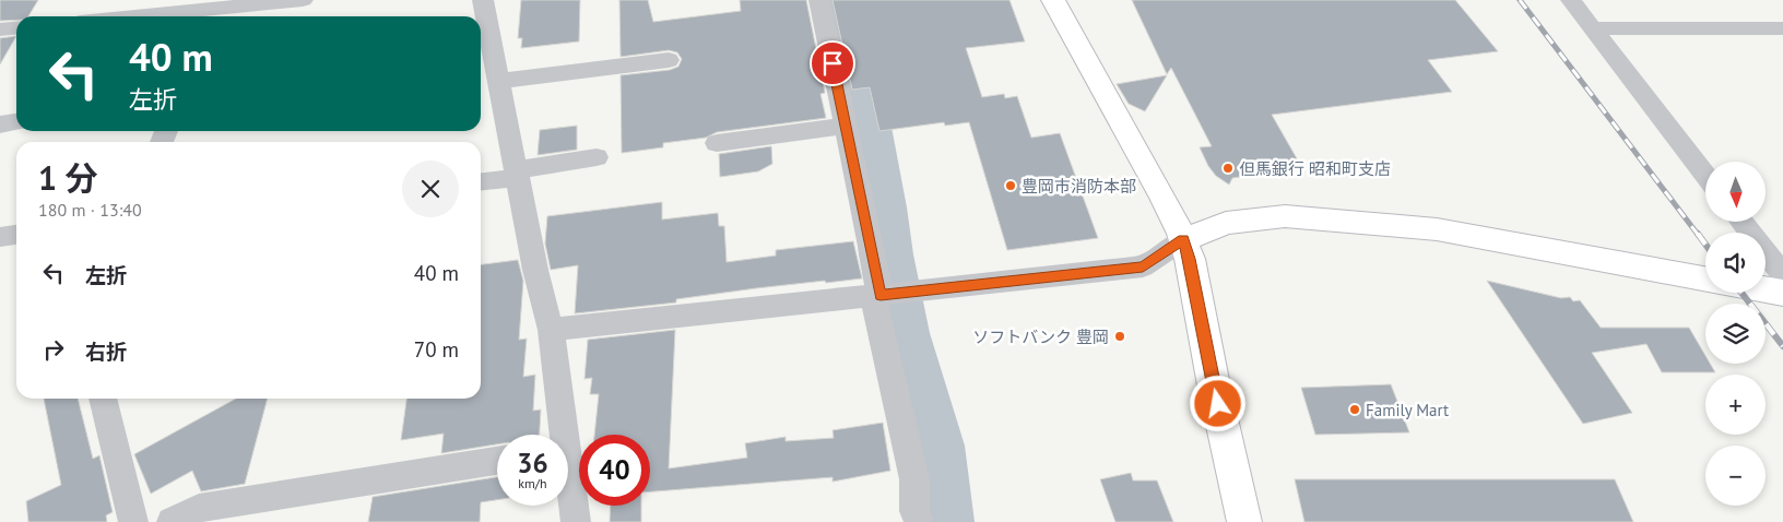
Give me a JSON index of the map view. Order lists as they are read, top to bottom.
{
  "places": [
    "但馬銀行 昭和町支店",
    "豊岡市消防本部",
    "ソフトバンク 豊岡",
    "Family Mart"
  ],
  "north": "bottom",
  "page": {
    "turn": ["40 m", "左折"],
    "heading": ["1 分", "180 m · 13:40"],
    "map_buttons": ["+", "−"],
    "list": [
      {
        "name": "左折",
        "value": "40 m"
      },
      {
        "name": "右折",
        "value": "70 m"
      }
    ],
    "speed": "36 km/h",
    "limit": "40"
  }
}
